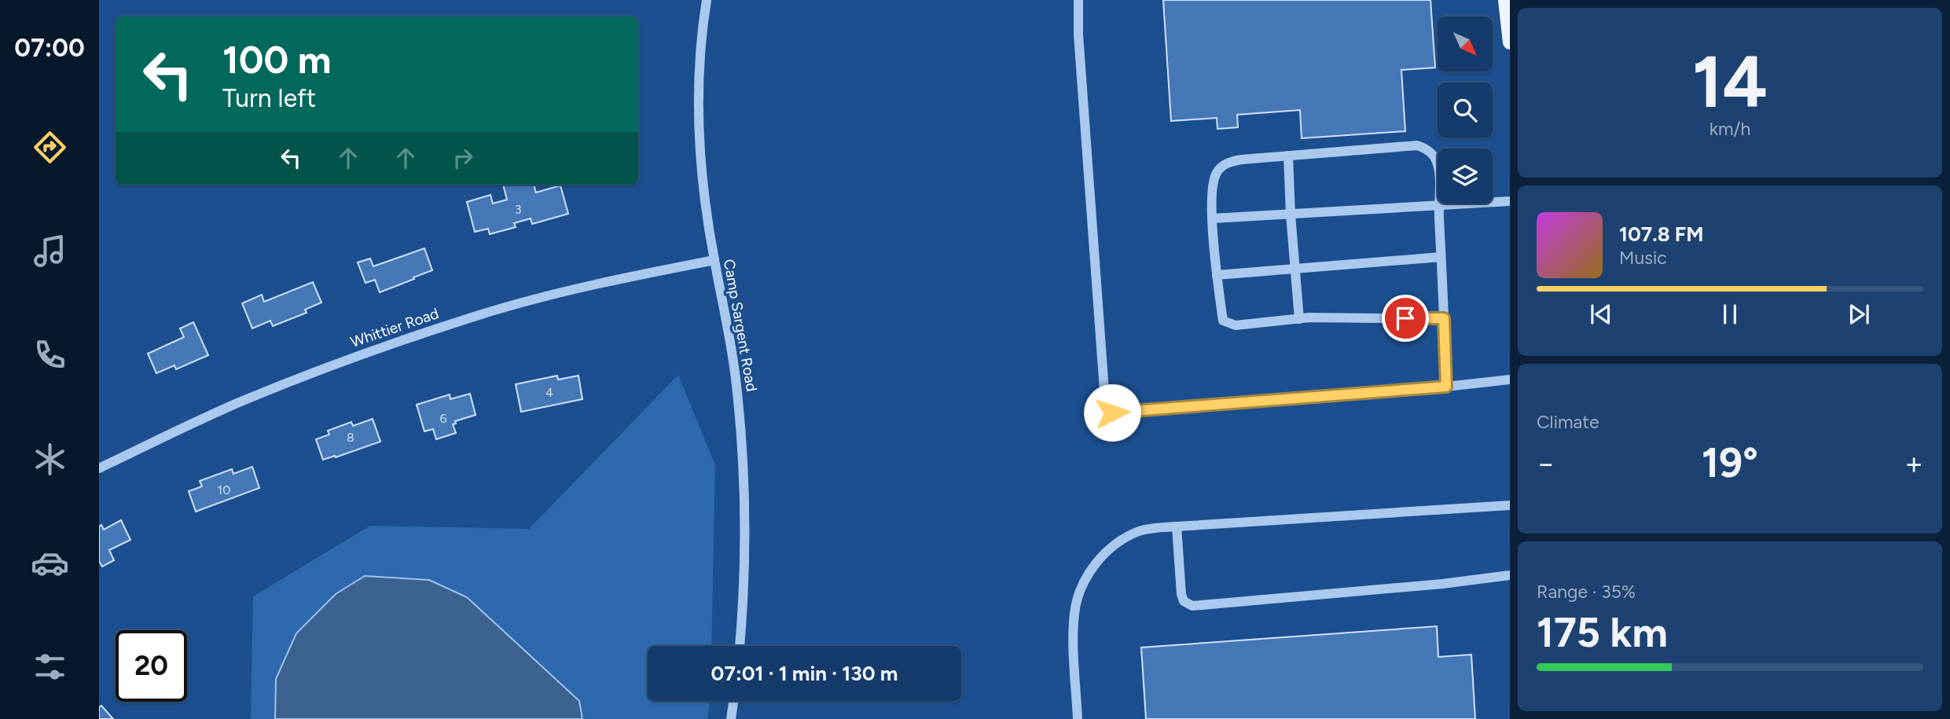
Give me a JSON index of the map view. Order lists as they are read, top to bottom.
{
  "streets": {
    "street": ["Camp Sargent Road", "Whittier Road"]
  },
  "crossings": [
    ["Camp Sargent Road", "Whittier Road"]
  ],
  "house_numbers": [
    "3",
    "4",
    "6",
    "8",
    "10"
  ],
  "north": "bottom right",
  "page": {
    "tabs": "07:00",
    "tile": [
      ["14", "km/h"],
      "Climate",
      ["Range · 35%", "175 km"]
    ],
    "turn": ["100 m", "Turn left"],
    "song": ["107.8 FM", "Music"],
    "heat": ["−", "19°", "+"],
    "limit": "20",
    "trip": "07:01 · 1 min · 130 m"
  }
}
